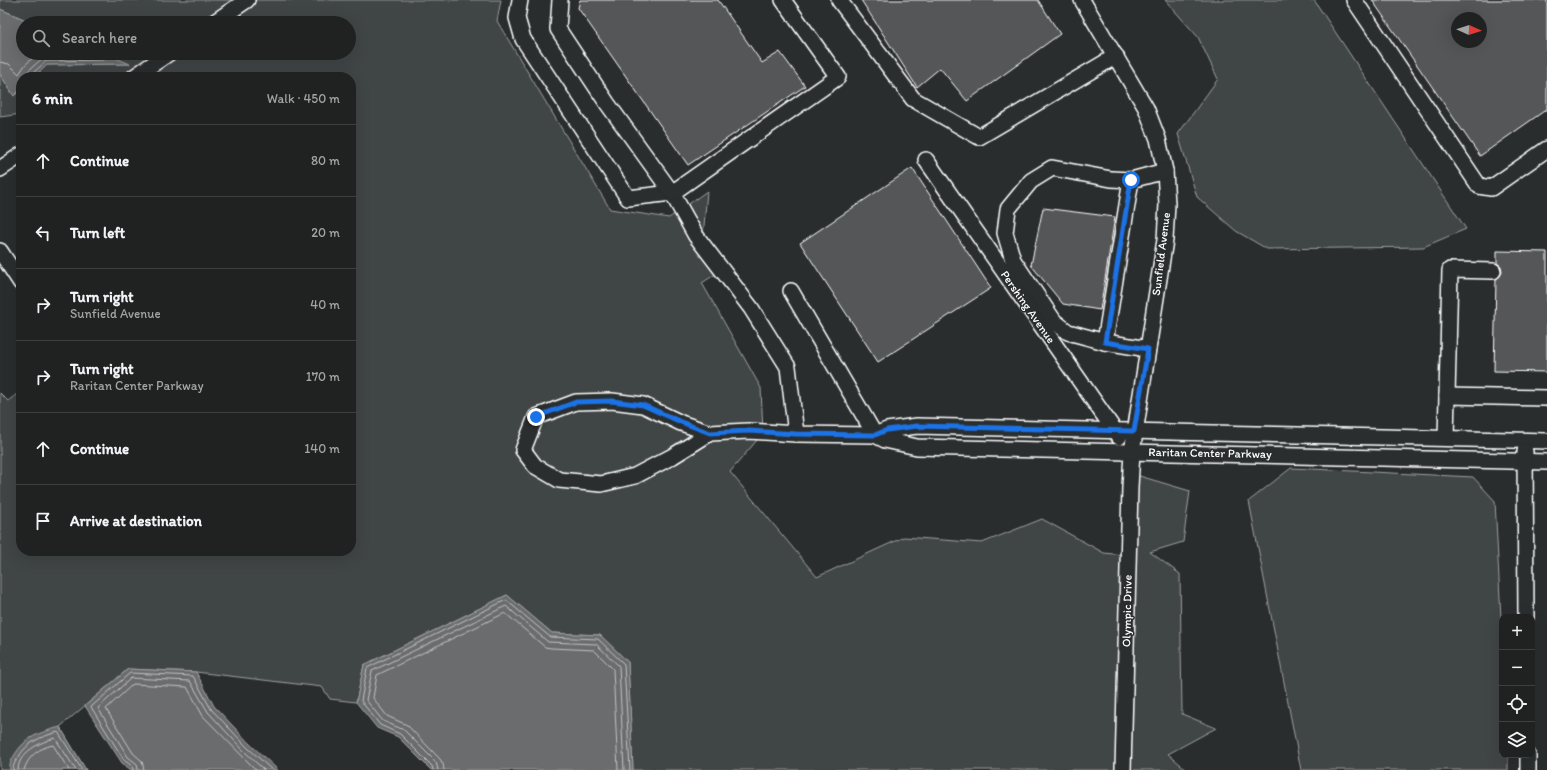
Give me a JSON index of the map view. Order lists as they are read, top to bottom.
{
  "streets": {
    "street": [
      "Sunfield Avenue",
      "Pershing Avenue",
      "Raritan Center Parkway",
      "Olympic Drive"
    ]
  },
  "crossings": [
    ["Sunfield Avenue", "Raritan Center Parkway"],
    ["Sunfield Avenue", "Olympic Drive"],
    ["Pershing Avenue", "Raritan Center Parkway"],
    ["Pershing Avenue", "Olympic Drive"],
    ["Raritan Center Parkway", "Olympic Drive"]
  ],
  "north": "right",
  "page": {
    "search": "Search here",
    "heading": ["6 min", "Walk · 450 m"],
    "list": [
      ["Continue", "80 m"],
      ["Turn left", "20 m"],
      ["Turn right", "Sunfield Avenue", "40 m"],
      ["Turn right", "Raritan Center Parkway", "170 m"],
      ["Continue", "140 m"],
      "Arrive at destination"
    ],
    "map_buttons": ["+", "−"]
  }
}
